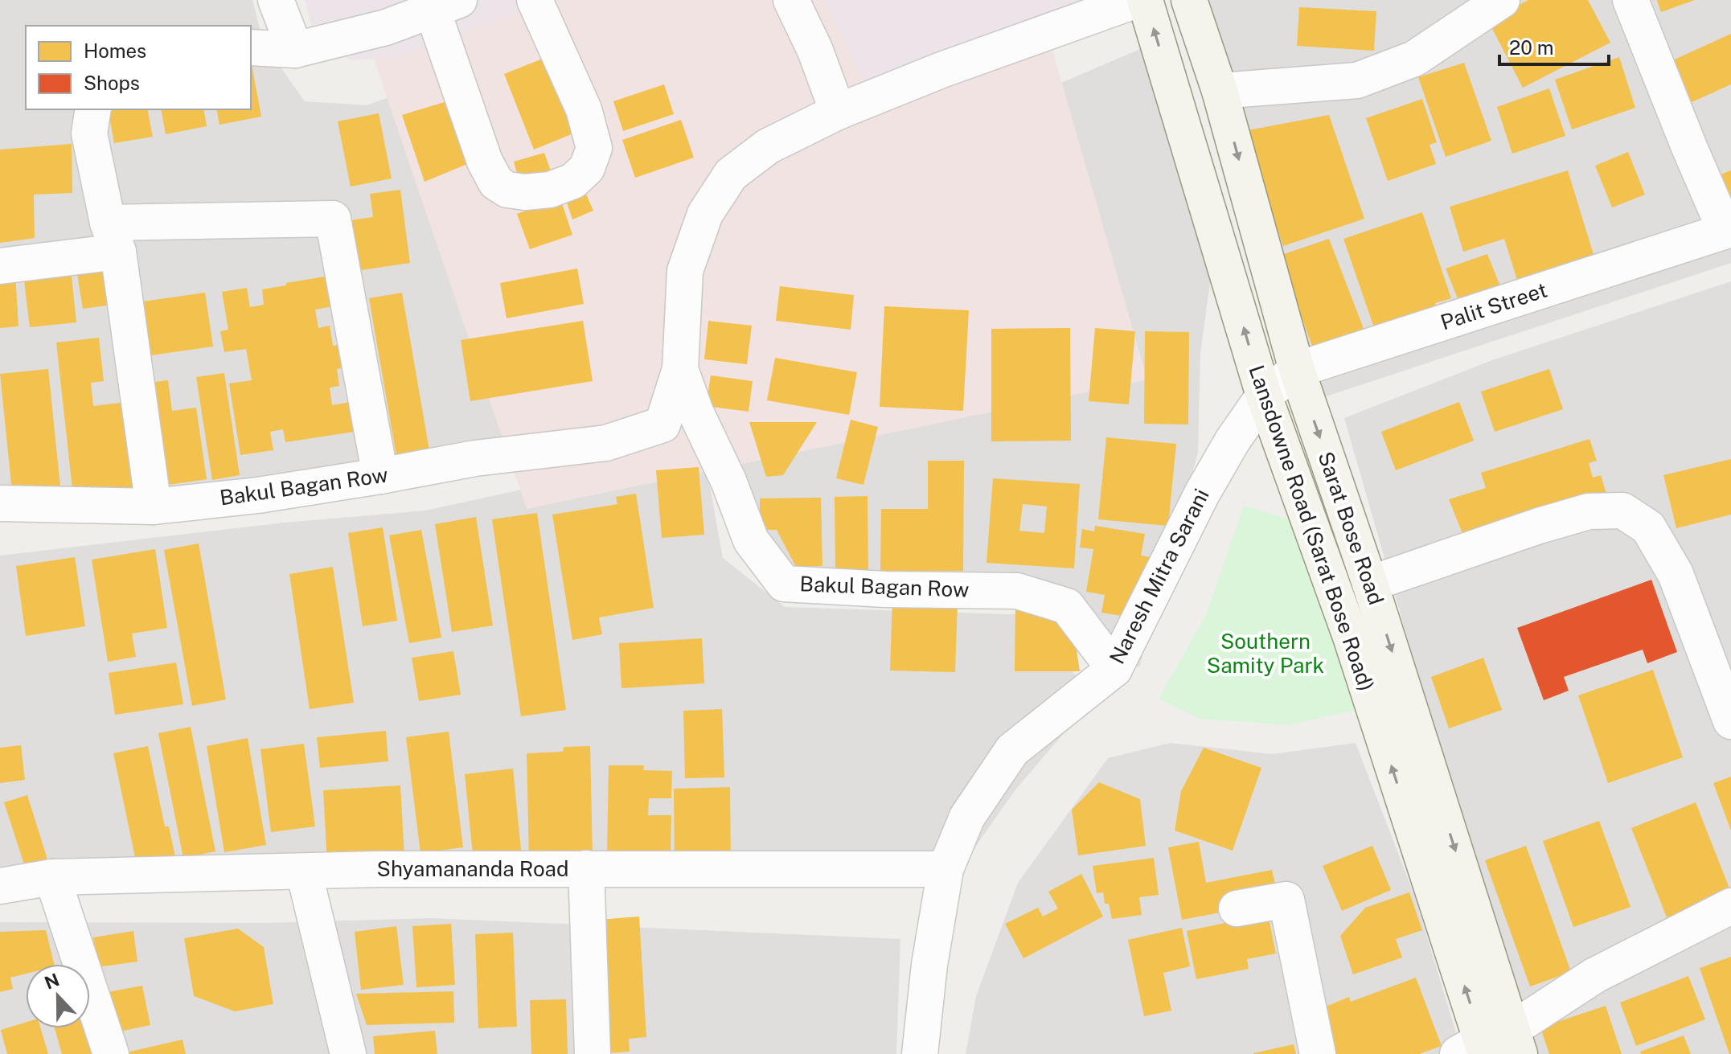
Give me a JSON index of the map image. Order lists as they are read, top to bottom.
{
  "streets": {
    "main road": ["Lansdowne Road (Sarat Bose Road)", "Sarat Bose Road"],
    "street": [
      "Palit Street",
      "Bakul Bagan Row",
      "Naresh Mitra Sarani",
      "Shyamananda Road"
    ]
  },
  "crossings": [
    ["Palit Street", "Lansdowne Road (Sarat Bose Road)"],
    ["Palit Street", "Sarat Bose Road"],
    ["Palit Street", "Naresh Mitra Sarani"],
    ["Bakul Bagan Row", "Naresh Mitra Sarani"],
    ["Lansdowne Road (Sarat Bose Road)", "Sarat Bose Road"],
    ["Lansdowne Road (Sarat Bose Road)", "Naresh Mitra Sarani"],
    ["Naresh Mitra Sarani", "Shyamananda Road"]
  ],
  "one_way": ["Lansdowne Road (Sarat Bose Road)", "Sarat Bose Road"],
  "parks": ["Southern Samity Park"],
  "legend": ["Homes", "Shops"],
  "scale_bar": "20 m",
  "north": "top"
}
